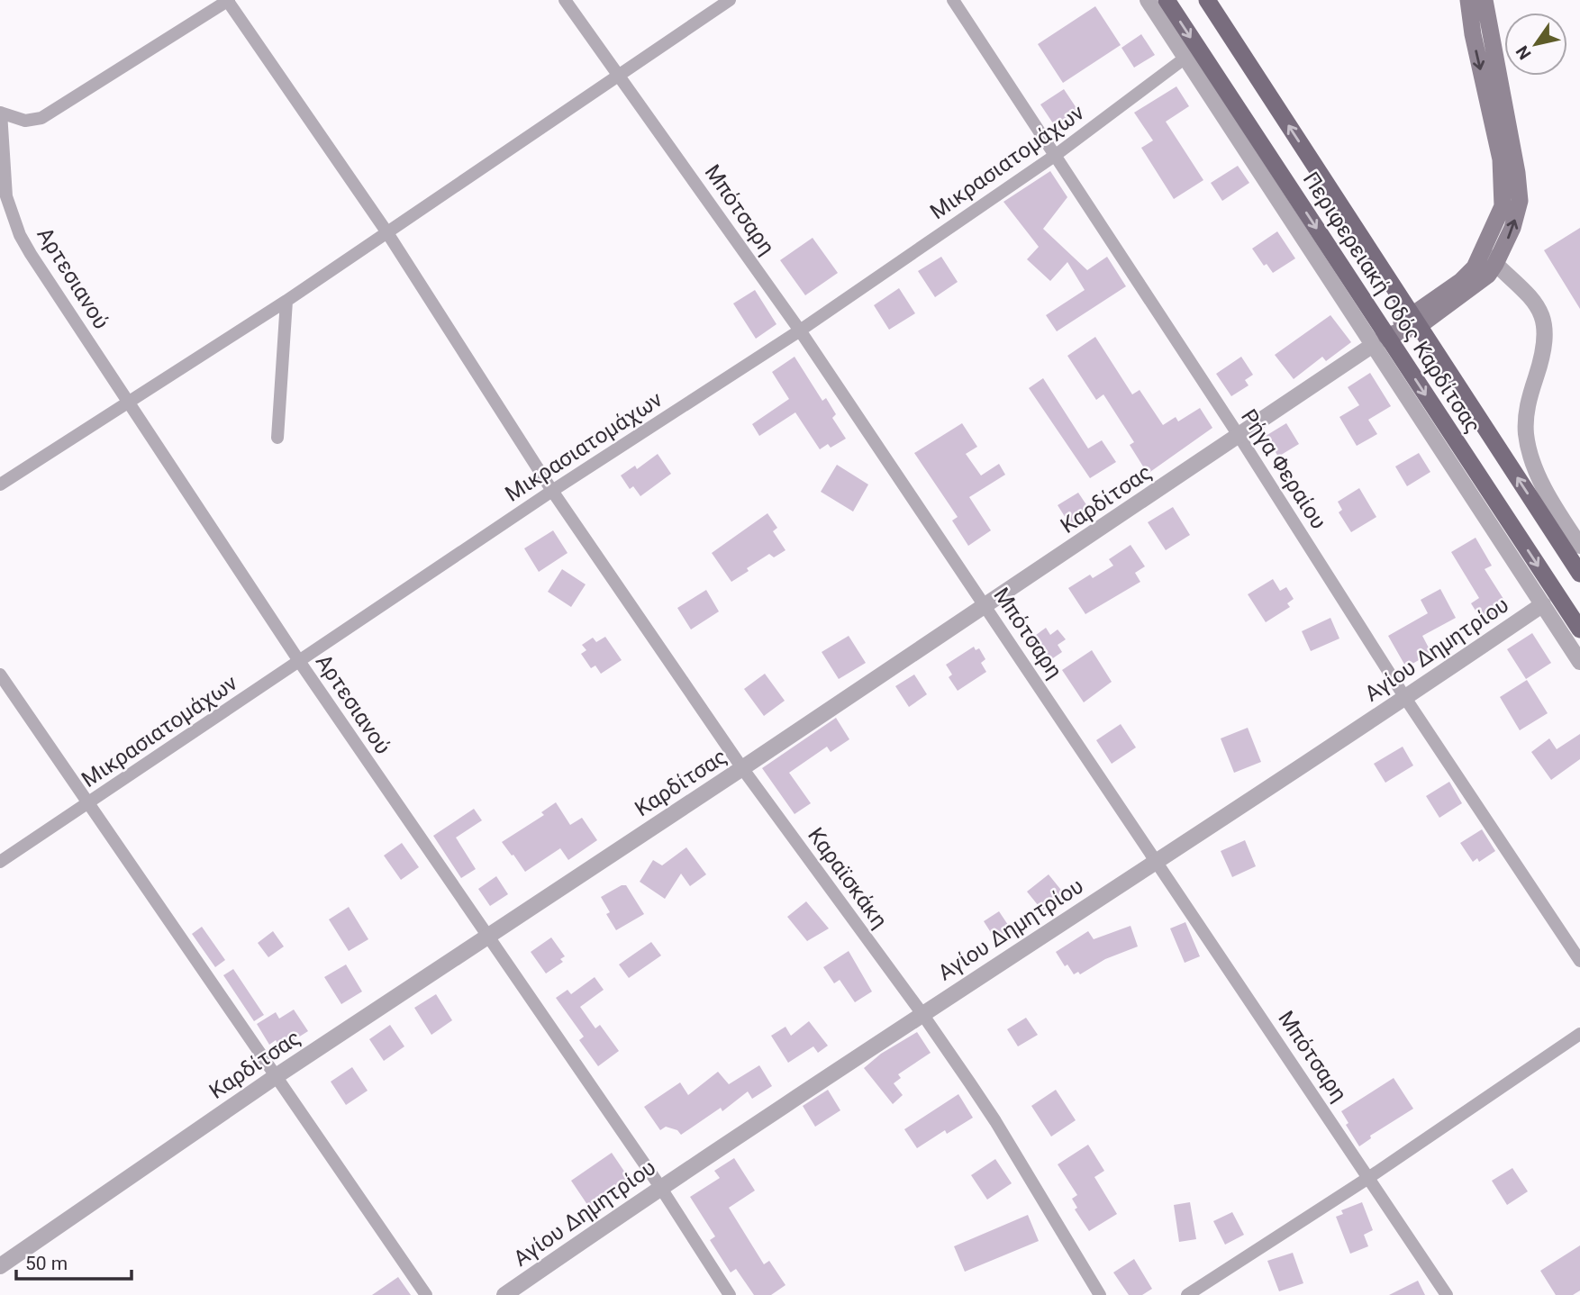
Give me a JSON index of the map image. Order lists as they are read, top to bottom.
{
  "streets": {
    "main road": ["Περιφερειακή Οδός Καρδίτσας"],
    "street": [
      "Μικρασιατομάχων",
      "Μπότσαρη",
      "Αρτεσιανού",
      "Ρήγα Φεραίου",
      "Καρδίτσας",
      "Αγίου Δημητρίου",
      "Καραϊσκάκη"
    ]
  },
  "crossings": [
    ["Μικρασιατομάχων", "Μπότσαρη"],
    ["Μικρασιατομάχων", "Αρτεσιανού"],
    ["Μικρασιατομάχων", "Ρήγα Φεραίου"],
    ["Μικρασιατομάχων", "Καραϊσκάκη"],
    ["Μπότσαρη", "Καρδίτσας"],
    ["Μπότσαρη", "Αγίου Δημητρίου"],
    ["Αρτεσιανού", "Καρδίτσας"],
    ["Αρτεσιανού", "Αγίου Δημητρίου"],
    ["Περιφερειακή Οδός Καρδίτσας", "Καρδίτσας"],
    ["Ρήγα Φεραίου", "Καρδίτσας"],
    ["Ρήγα Φεραίου", "Αγίου Δημητρίου"],
    ["Καρδίτσας", "Καραϊσκάκη"],
    ["Αγίου Δημητρίου", "Καραϊσκάκη"]
  ],
  "scale_bar": "50 m",
  "north": "bottom left"
}
